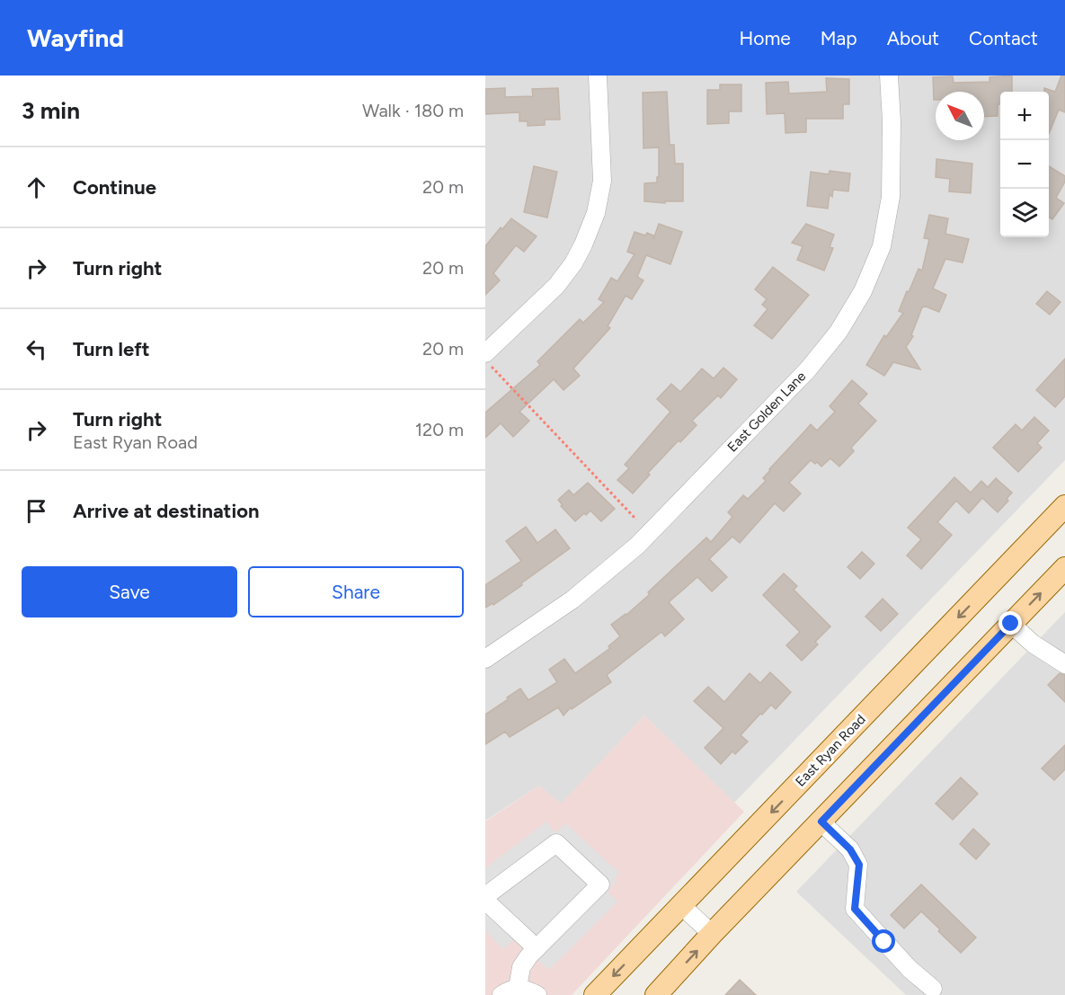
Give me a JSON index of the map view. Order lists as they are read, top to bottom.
{
  "streets": {
    "main road": ["East Ryan Road"],
    "street": ["East Golden Lane"]
  },
  "north": "top left",
  "page": {
    "header": "Wayfind",
    "nav": [
      "Home",
      "Map",
      "About",
      "Contact"
    ],
    "heading": ["3 min", "Walk · 180 m"],
    "map_buttons": ["+", "−"],
    "list": [
      ["Continue", "20 m"],
      ["Turn right", "20 m"],
      ["Turn left", "20 m"],
      ["Turn right", "East Ryan Road", "120 m"],
      "Arrive at destination"
    ],
    "buttons": ["Save", "Share"]
  }
}
